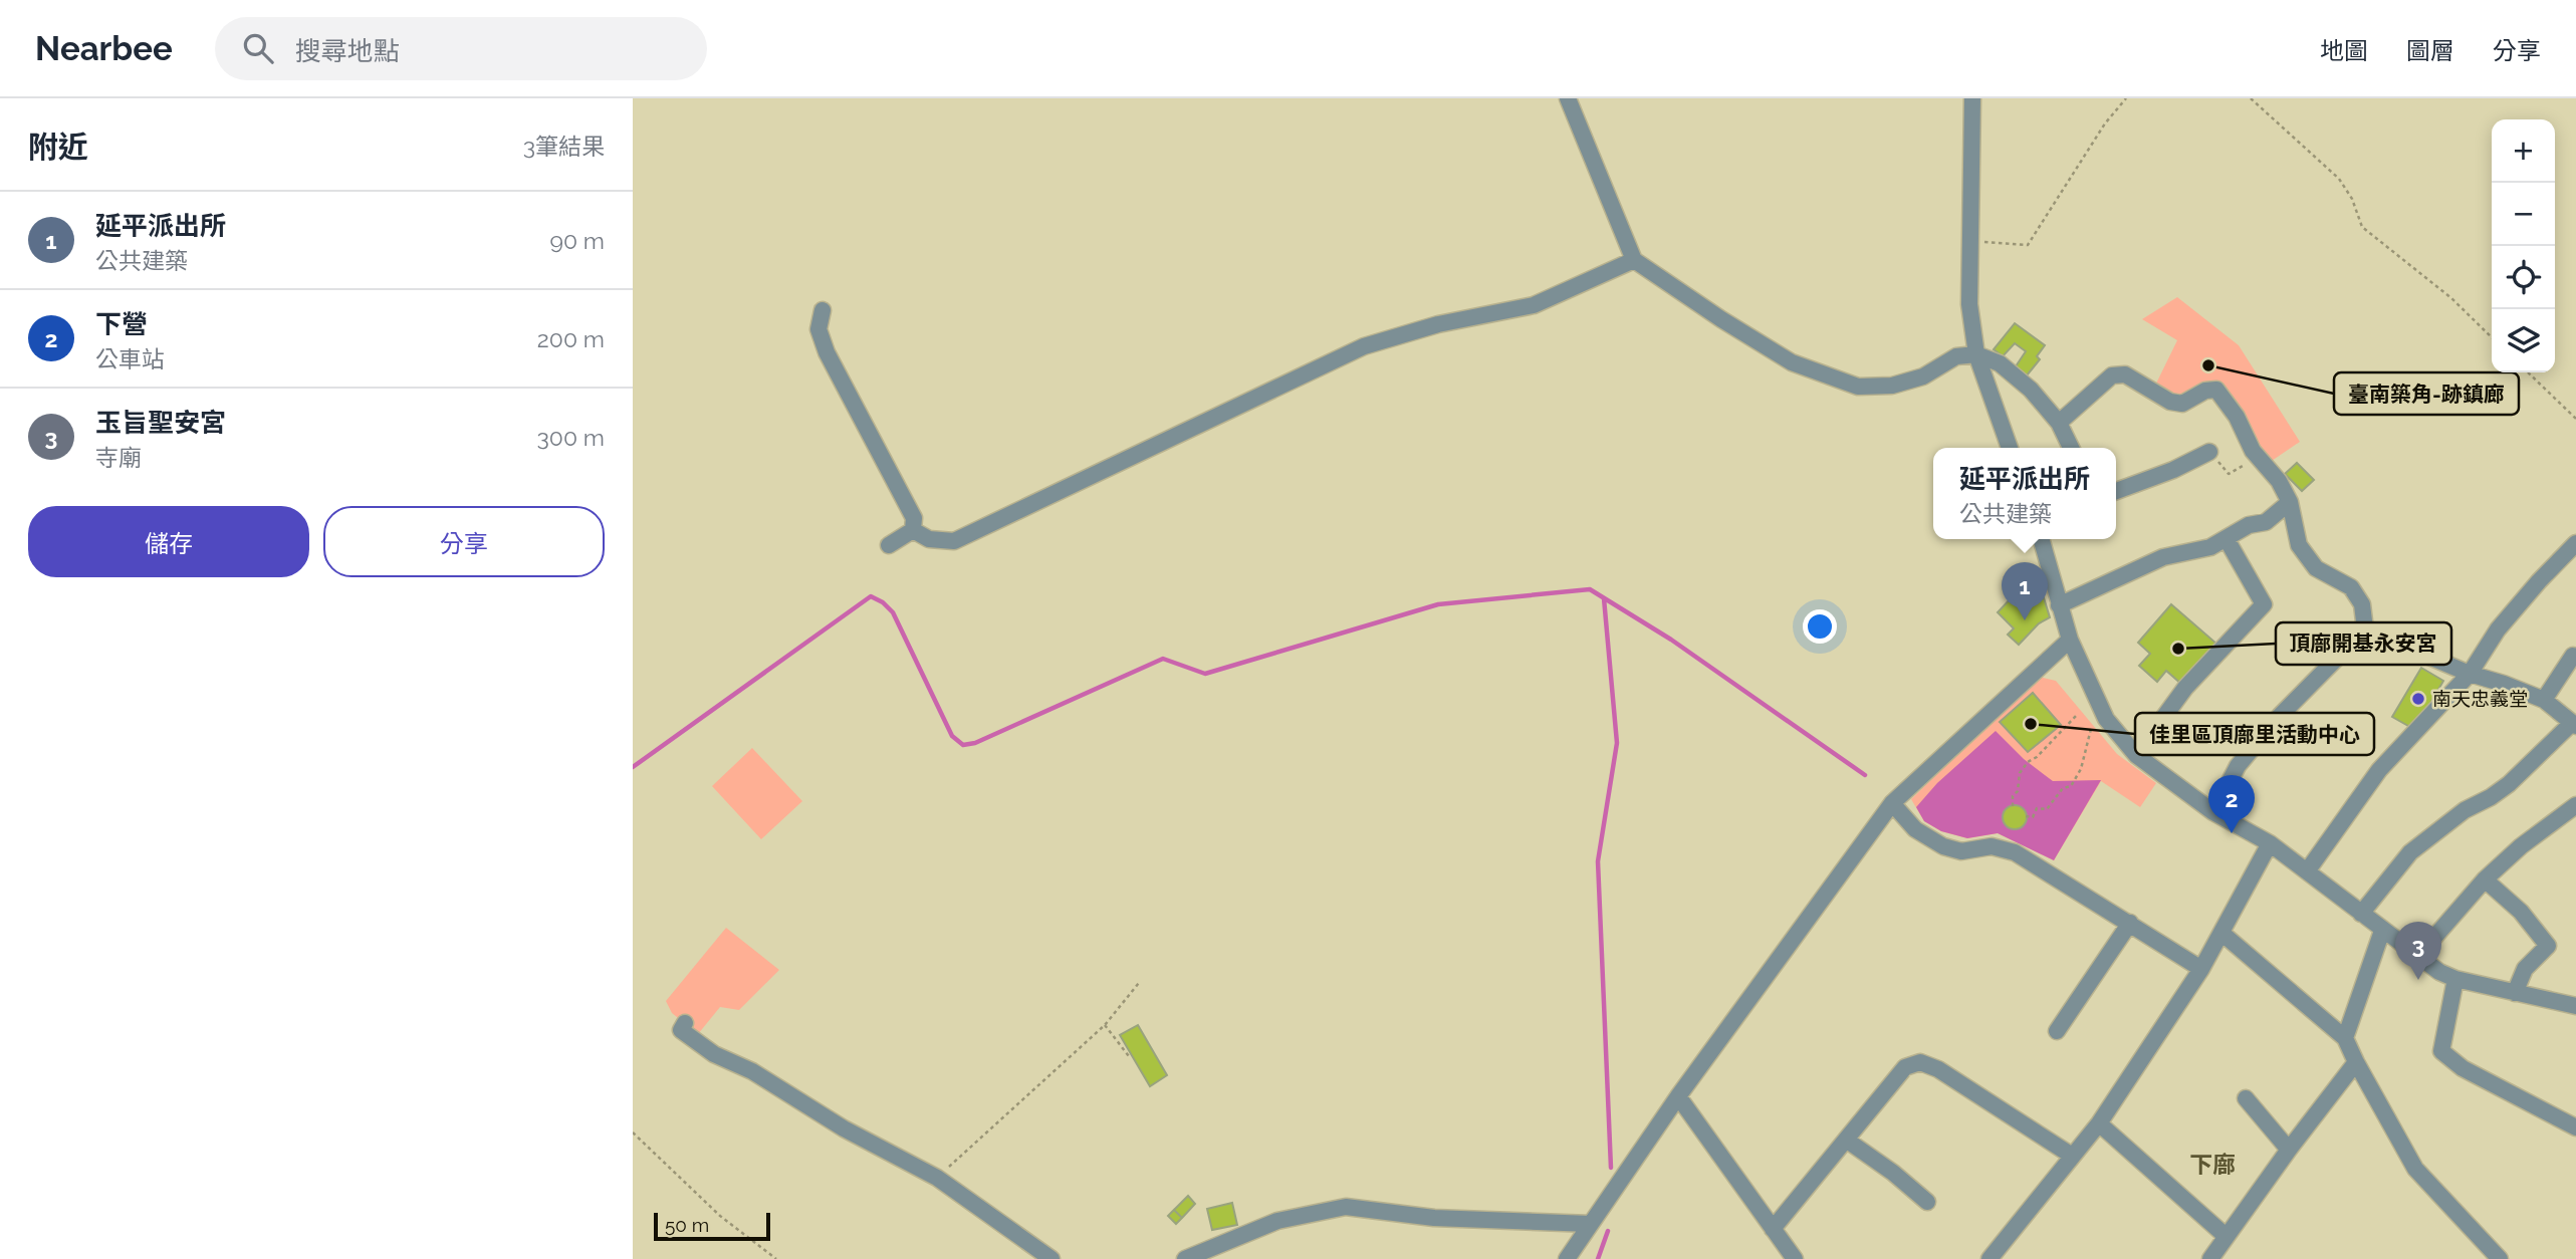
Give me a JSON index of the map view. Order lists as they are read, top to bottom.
{
  "districts": ["下廍"],
  "places": [
    "臺南築角-跡鎮廊",
    "頂廍開基永安宮",
    "南天忠義堂",
    "佳里區頂廍里活動中心"
  ],
  "scale_bar": "50 m",
  "page": {
    "header": "Nearbee",
    "search": "搜尋地點",
    "nav": ["地圖", "圖層", "分享"],
    "heading": ["附近", "3筆結果"],
    "map_buttons": ["+", "−"],
    "list": [
      {
        "mark": "1",
        "name": "延平派出所",
        "note": "公共建築",
        "value": "90 m"
      },
      {
        "mark": "2",
        "name": "下營",
        "note": "公車站",
        "value": "200 m"
      },
      {
        "mark": "3",
        "name": "玉旨聖安宮",
        "note": "寺廟",
        "value": "300 m"
      }
    ],
    "popup": ["延平派出所", "公共建築"],
    "buttons": ["儲存", "分享"],
    "pins": ["1", "2", "3"],
    "scale": "50 m"
  }
}
